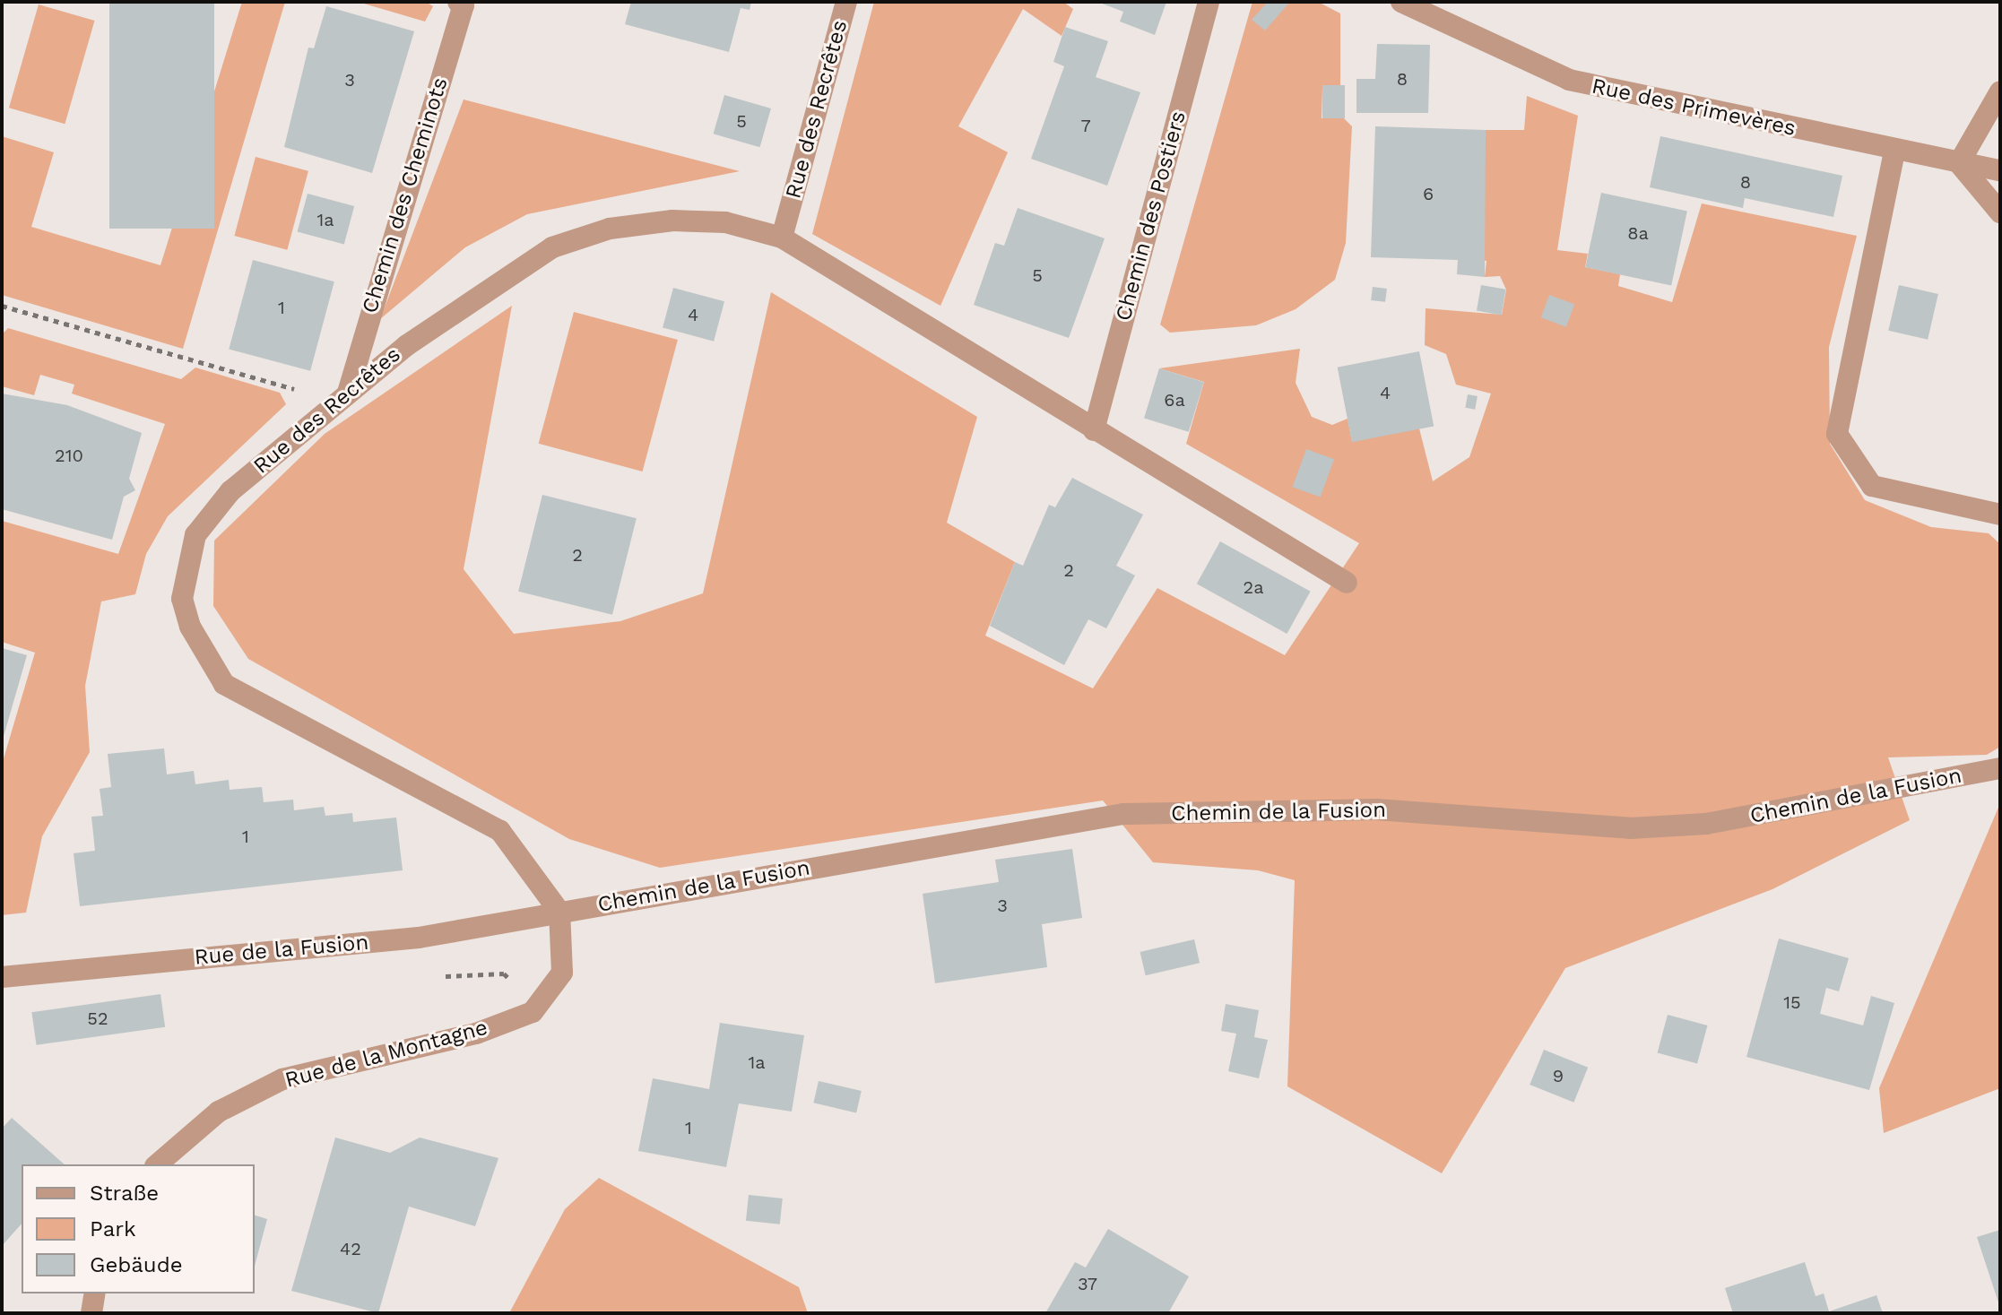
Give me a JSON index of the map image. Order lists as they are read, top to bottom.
{
  "streets": {
    "street": [
      "Rue des Primevères",
      "Rue des Recrêtes",
      "Chemin des Cheminots",
      "Chemin des Postiers",
      "Chemin de la Fusion",
      "Rue de la Fusion",
      "Rue de la Montagne"
    ]
  },
  "crossings": [
    ["Rue des Recrêtes", "Chemin des Cheminots"],
    ["Rue des Recrêtes", "Chemin de la Fusion"],
    ["Rue des Recrêtes", "Rue de la Fusion"],
    ["Rue des Recrêtes", "Rue de la Montagne"],
    ["Chemin de la Fusion", "Rue de la Fusion"],
    ["Chemin de la Fusion", "Rue de la Montagne"],
    ["Rue de la Fusion", "Rue de la Montagne"]
  ],
  "house_numbers": [
    "8",
    "3",
    "5",
    "7",
    "8",
    "6",
    "1a",
    "8a",
    "5",
    "1",
    "4",
    "4",
    "6a",
    "210",
    "2",
    "2",
    "2a",
    "1",
    "3",
    "15",
    "52",
    "1a",
    "9",
    "1",
    "42",
    "37"
  ],
  "legend": ["Straße", "Park", "Gebäude"]
}
